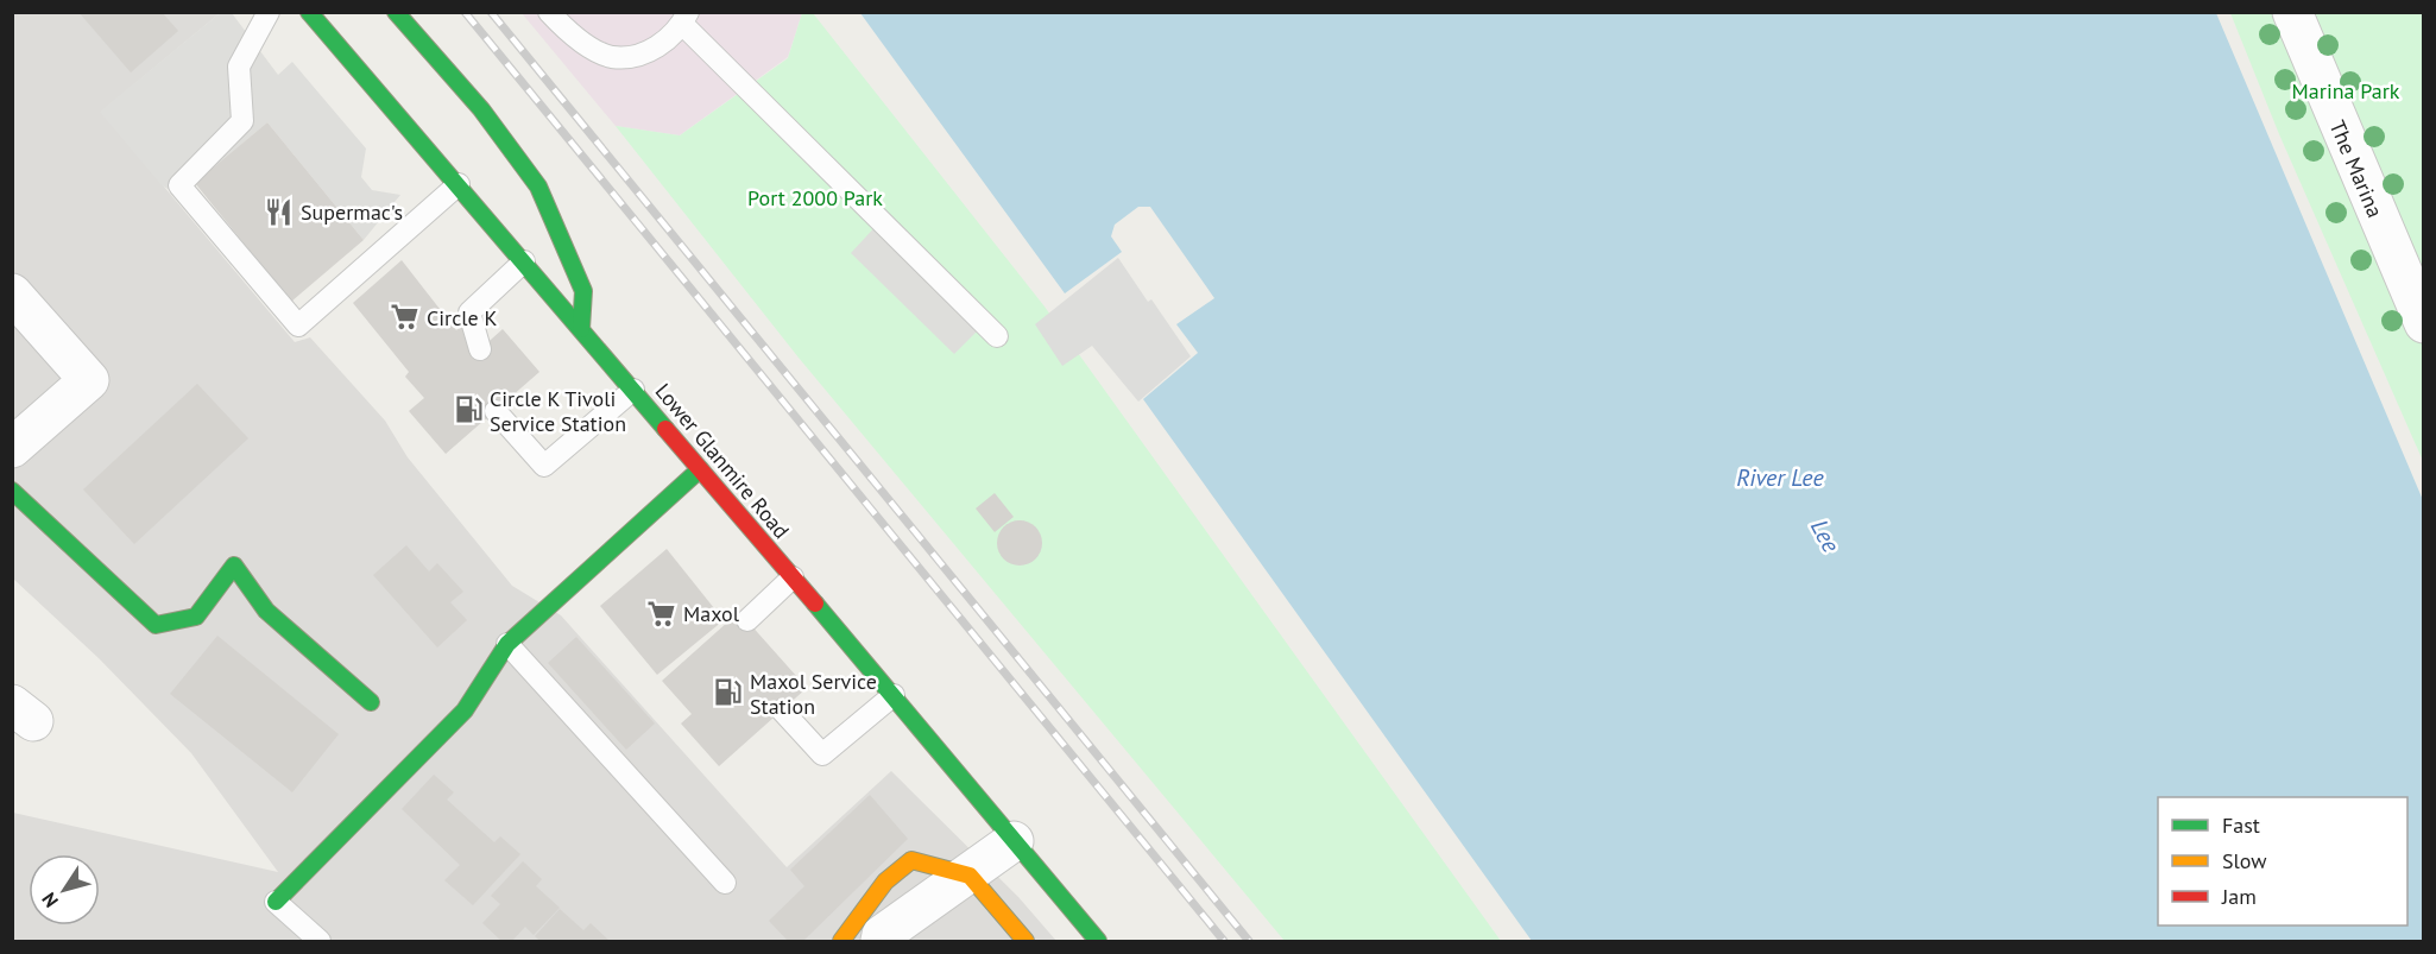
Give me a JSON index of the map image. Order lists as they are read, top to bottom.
{
  "streets": {
    "main road": ["Lower Glanmire Road"],
    "street": ["The Marina"]
  },
  "water": ["River Lee", "Lee"],
  "parks": ["Marina Park", "Port 2000 Park"],
  "places": {
    "restaurant": ["Supermac's"],
    "supermarket": ["Circle K", "Maxol"],
    "fuel station": ["Circle K Tivoli Service Station", "Maxol Service Station"]
  },
  "legend": ["Fast", "Slow", "Jam"],
  "north": "bottom left"
}
